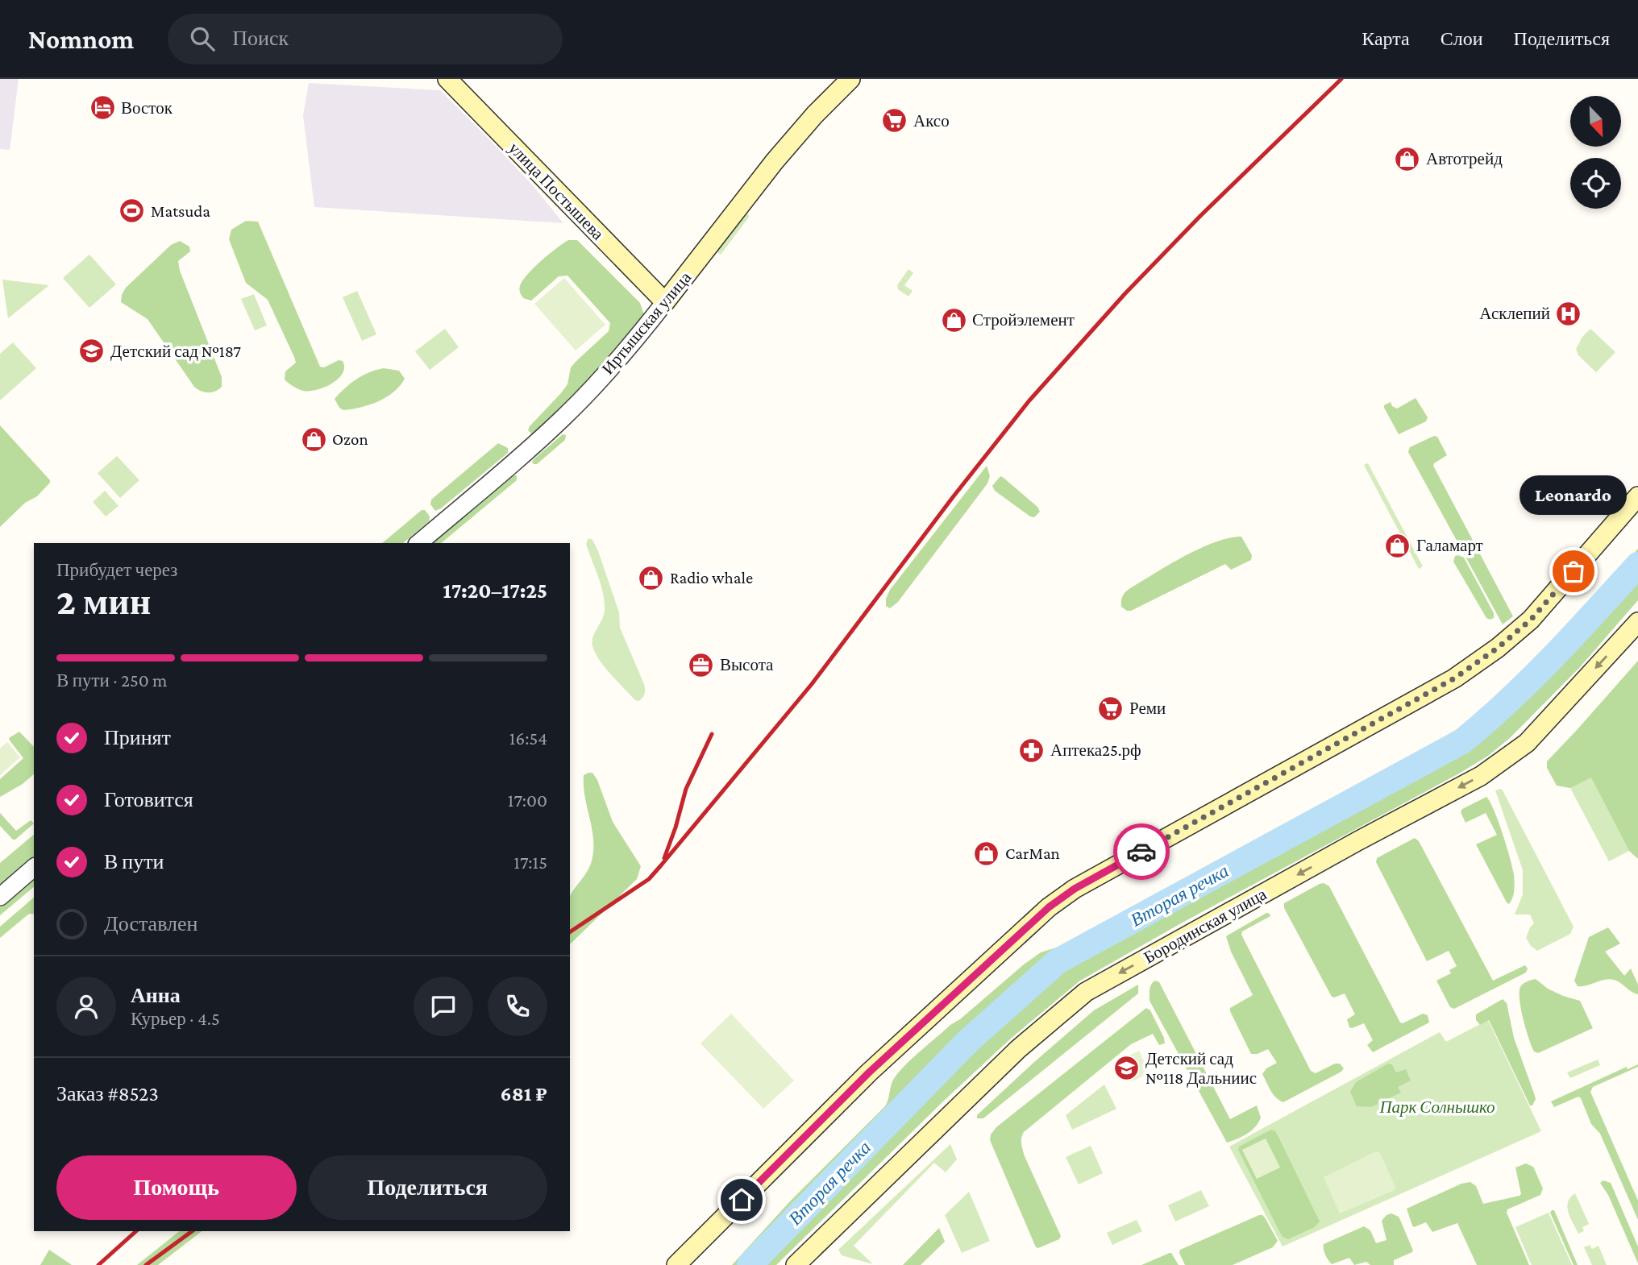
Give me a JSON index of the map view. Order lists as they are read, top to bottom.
{
  "streets": {
    "main road": ["улица Постышева", "Иртышская улица", "Бородинская улица"]
  },
  "crossings": [
    ["улица Постышева", "Иртышская улица"]
  ],
  "water": ["Вторая речка"],
  "parks": ["Парк Солнышко"],
  "places": {
    "hotel": ["Восток"],
    "supermarket": ["Аксо", "Реми"],
    "shop": [
      "Автотрейд",
      "Стройэлемент",
      "Ozon",
      "Галамарт",
      "Radio whale",
      "CarMan"
    ],
    "sports": ["Matsuda"],
    "hospital": ["Асклепий"],
    "school or university": ["Детский сад №187", "Детский сад №118 Дальниис"],
    "other": ["Leonardo"],
    "office": ["Высота"],
    "pharmacy": ["Аптека25.рф"]
  },
  "north": "bottom right",
  "page": {
    "header": "Nomnom",
    "search": "Поиск",
    "nav": ["Карта", "Слои", "Поделиться"],
    "bubble": "Leonardo",
    "heading": ["2 мин", "Прибудет через", "17:20–17:25"],
    "panel": [
      "Анна",
      "Курьер · 4.5",
      "Заказ #8523",
      "681 ₽"
    ],
    "bar": "В пути · 250 m",
    "list": [
      ["Принят", "16:54"],
      ["Готовится", "17:00"],
      ["В пути", "17:15"],
      "Доставлен"
    ],
    "buttons": ["Помощь", "Поделиться"]
  }
}
